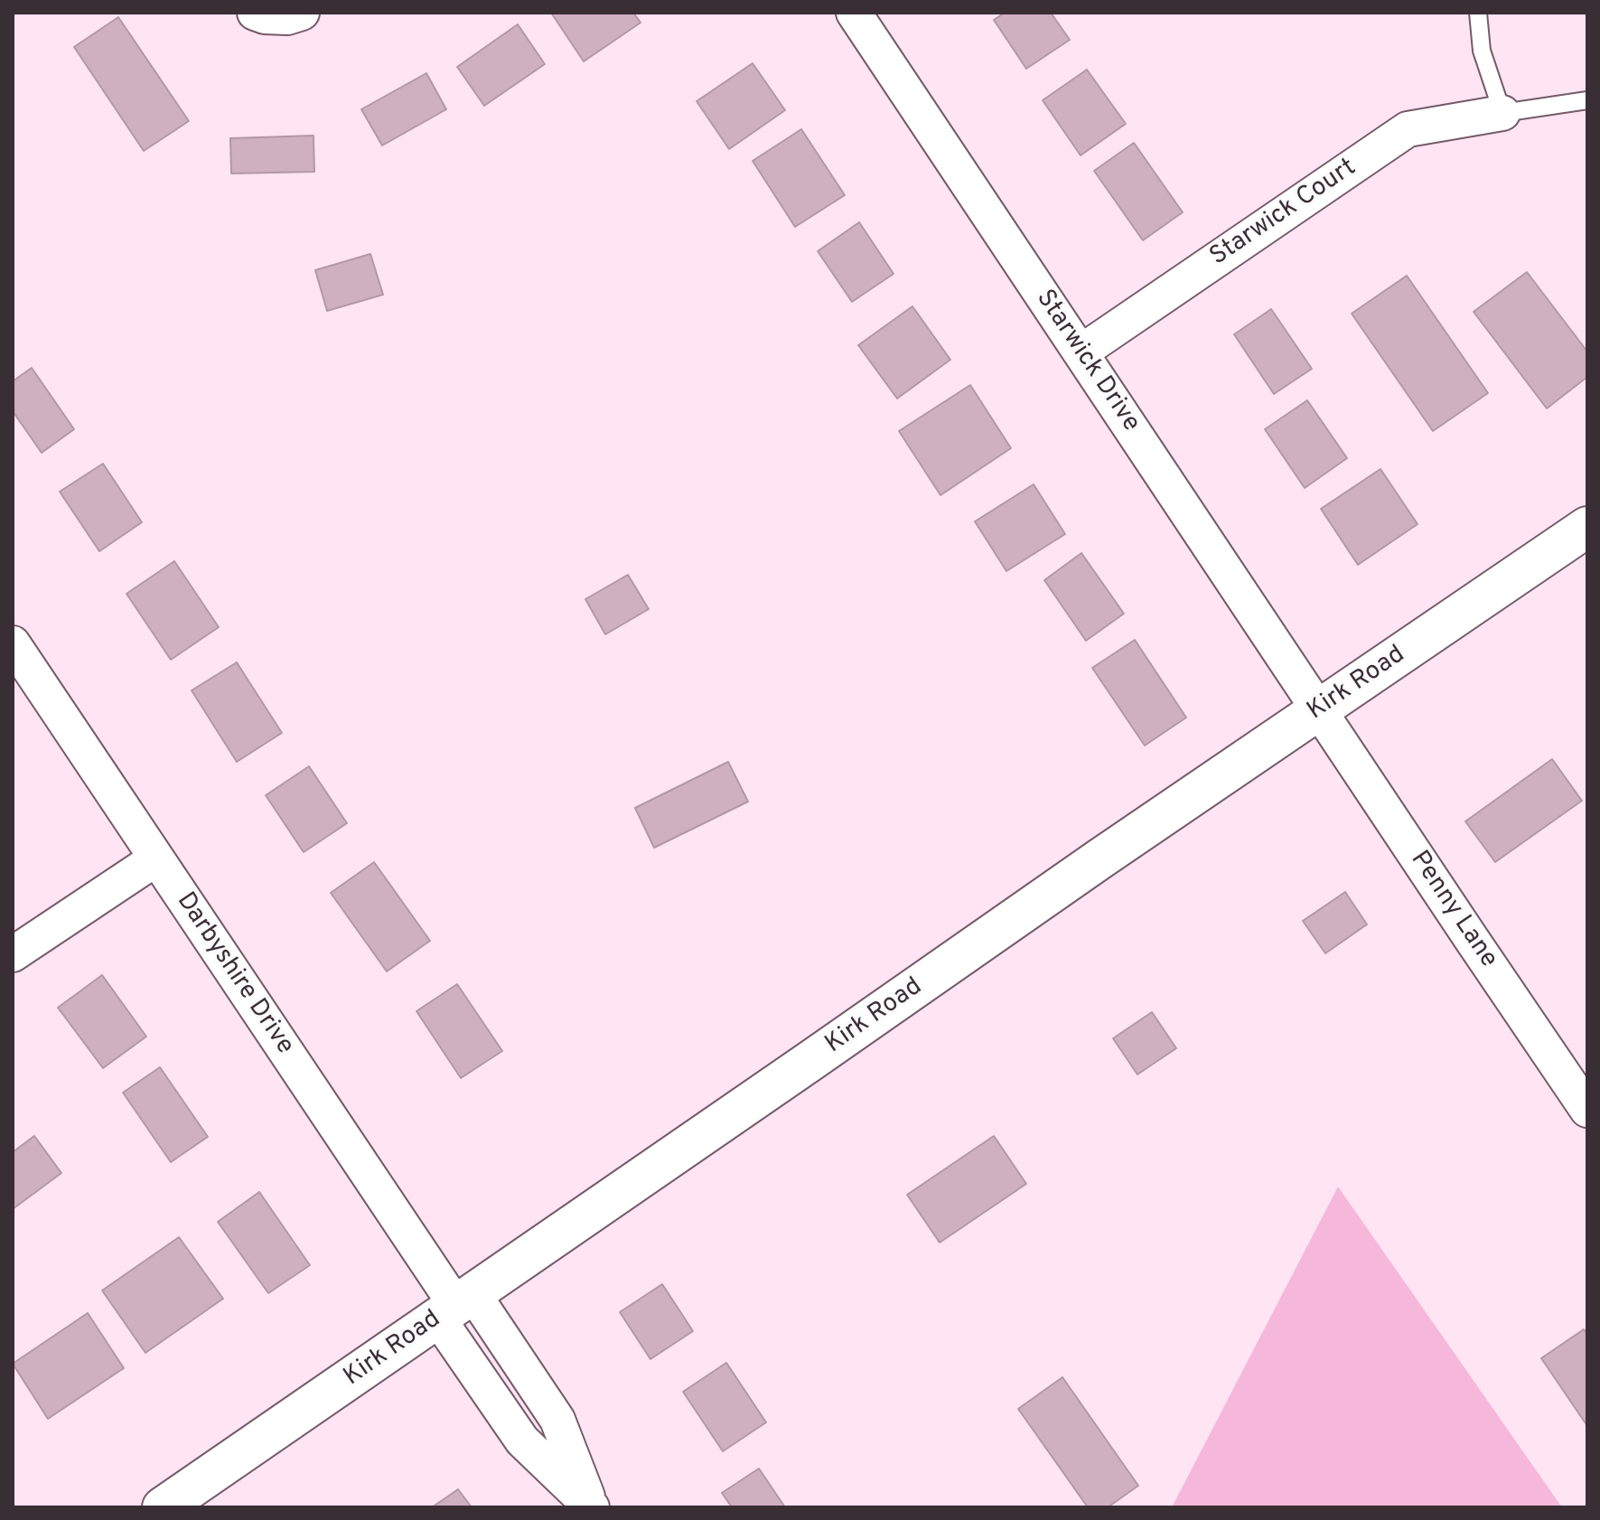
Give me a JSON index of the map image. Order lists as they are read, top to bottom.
{
  "streets": {
    "street": [
      "Starwick Court",
      "Starwick Drive",
      "Kirk Road",
      "Penny Lane",
      "Darbyshire Drive"
    ]
  },
  "crossings": [
    ["Starwick Court", "Starwick Drive"],
    ["Starwick Drive", "Kirk Road"],
    ["Starwick Drive", "Penny Lane"],
    ["Kirk Road", "Penny Lane"],
    ["Kirk Road", "Darbyshire Drive"]
  ]
}
